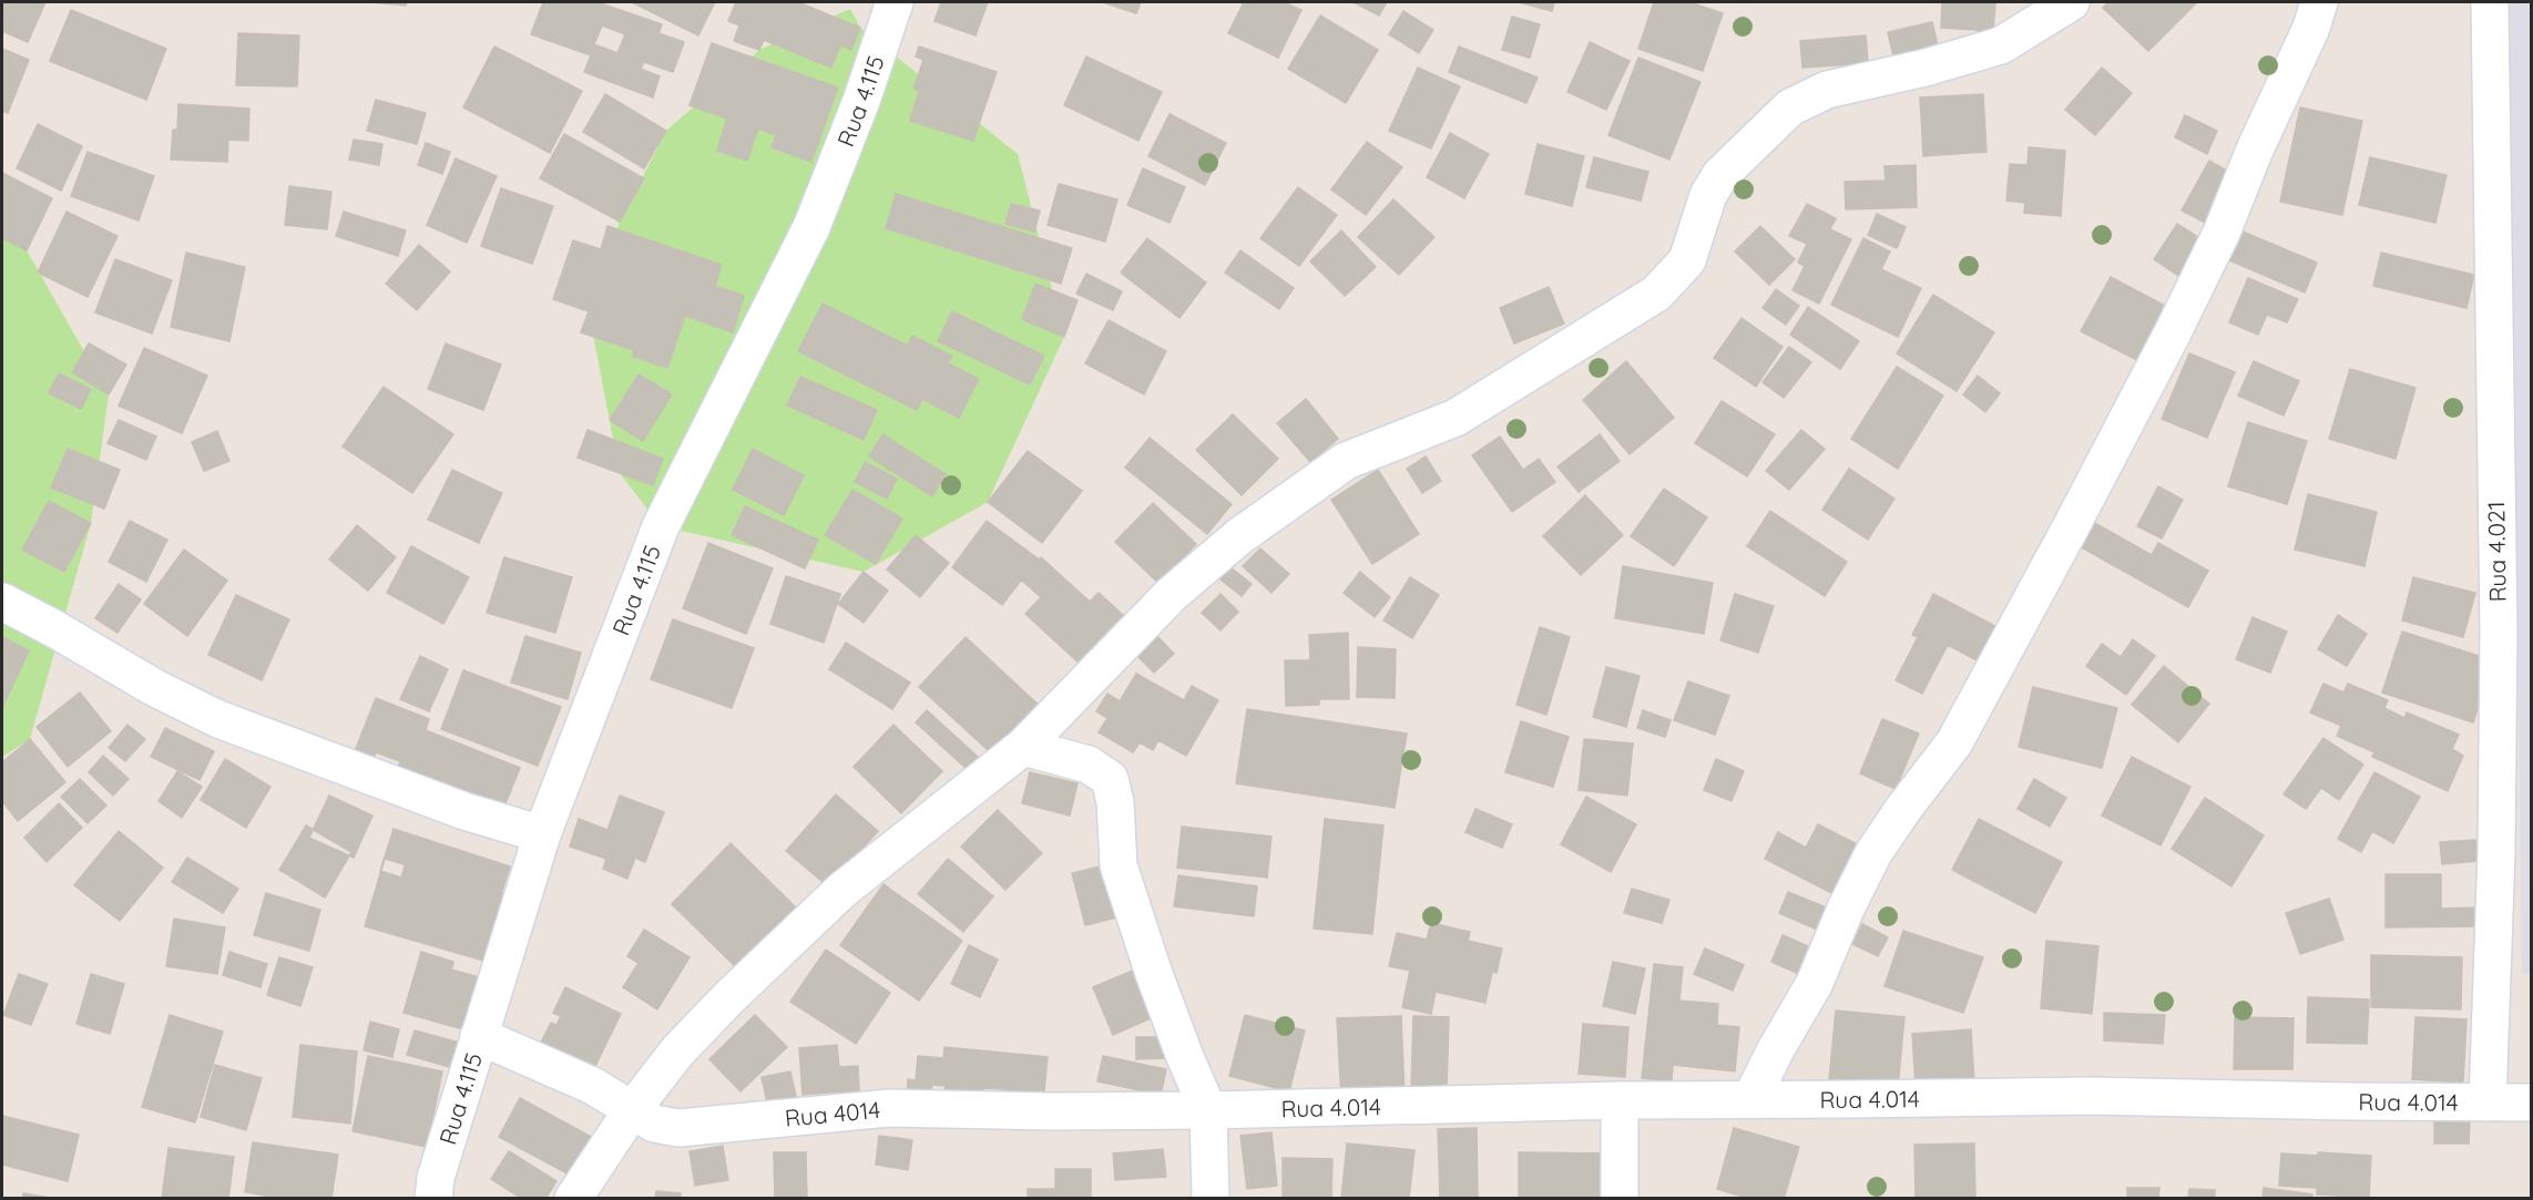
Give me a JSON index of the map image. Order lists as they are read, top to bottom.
{
  "streets": {
    "street": [
      "Rua 4.115",
      "Rua 4.021",
      "Rua 4.014",
      "Rua 4014"
    ]
  },
  "crossings": [
    ["Rua 4.115", "Rua 4014"],
    ["Rua 4.021", "Rua 4.014"],
    ["Rua 4.014", "Rua 4014"]
  ]
}
